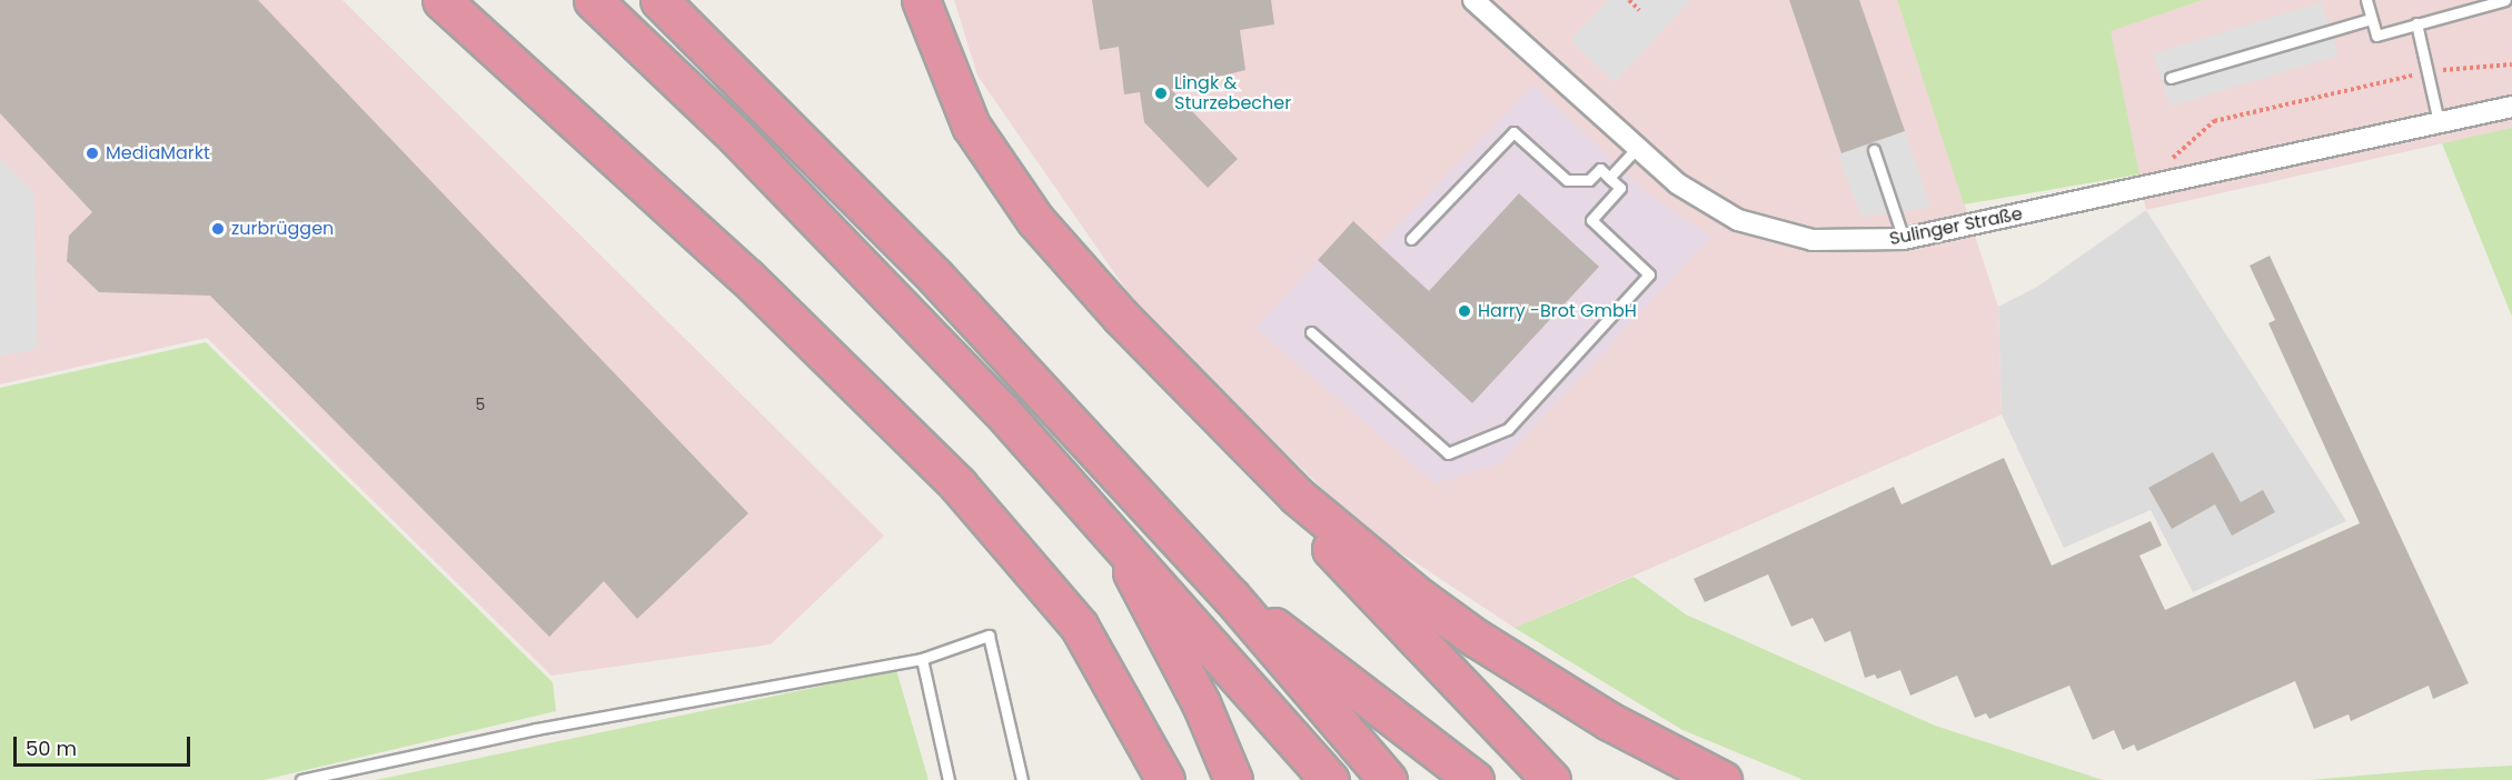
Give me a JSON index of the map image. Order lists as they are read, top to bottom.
{
  "streets": {
    "street": ["Sulinger Straße"]
  },
  "places": [
    "Lingk & Sturzebecher",
    "MediaMarkt",
    "zurbrüggen",
    "Harry -Brot GmbH"
  ],
  "house_numbers": ["5"],
  "scale_bar": "50 m"
}
